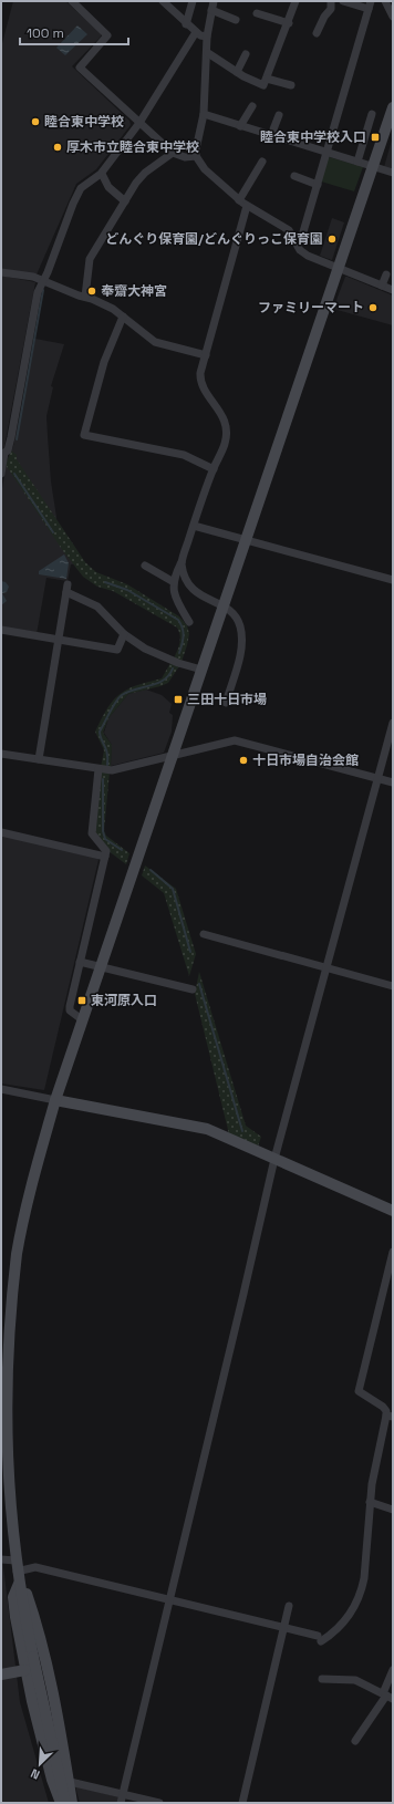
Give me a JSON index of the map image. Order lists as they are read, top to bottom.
{
  "places": {
    "other": [
      "睦合東中学校",
      "厚木市立睦合東中学校",
      "どんぐり保育園/どんぐりっこ保育園",
      "奉齋大神宮",
      "ファミリーマート",
      "十日市場自治会館"
    ],
    "transit": ["睦合東中学校入口", "三田十日市場", "東河原入口"]
  },
  "scale_bar": "100 m",
  "north": "bottom left"
}
